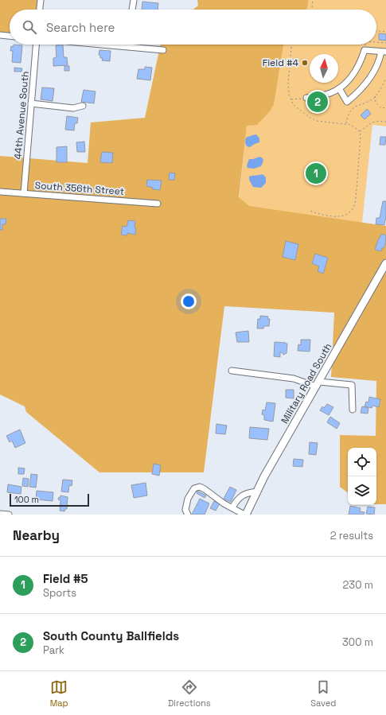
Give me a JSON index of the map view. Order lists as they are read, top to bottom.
{
  "streets": {
    "main road": ["Military Road South"],
    "street": ["44th Avenue South", "South 356th Street"]
  },
  "crossings": [
    ["44th Avenue South", "South 356th Street"]
  ],
  "places": ["Field #4"],
  "scale_bar": "100 m",
  "north": "top",
  "page": {
    "search": "Search here",
    "pins": ["2", "1"],
    "scale": "100 m",
    "heading": ["Nearby", "2 results"],
    "list": [
      {
        "mark": "1",
        "name": "Field #5",
        "note": "Sports",
        "value": "230 m"
      },
      {
        "mark": "2",
        "name": "South County Ballfields",
        "note": "Park",
        "value": "300 m"
      }
    ],
    "nav": ["Map", "Directions", "Saved"]
  }
}
